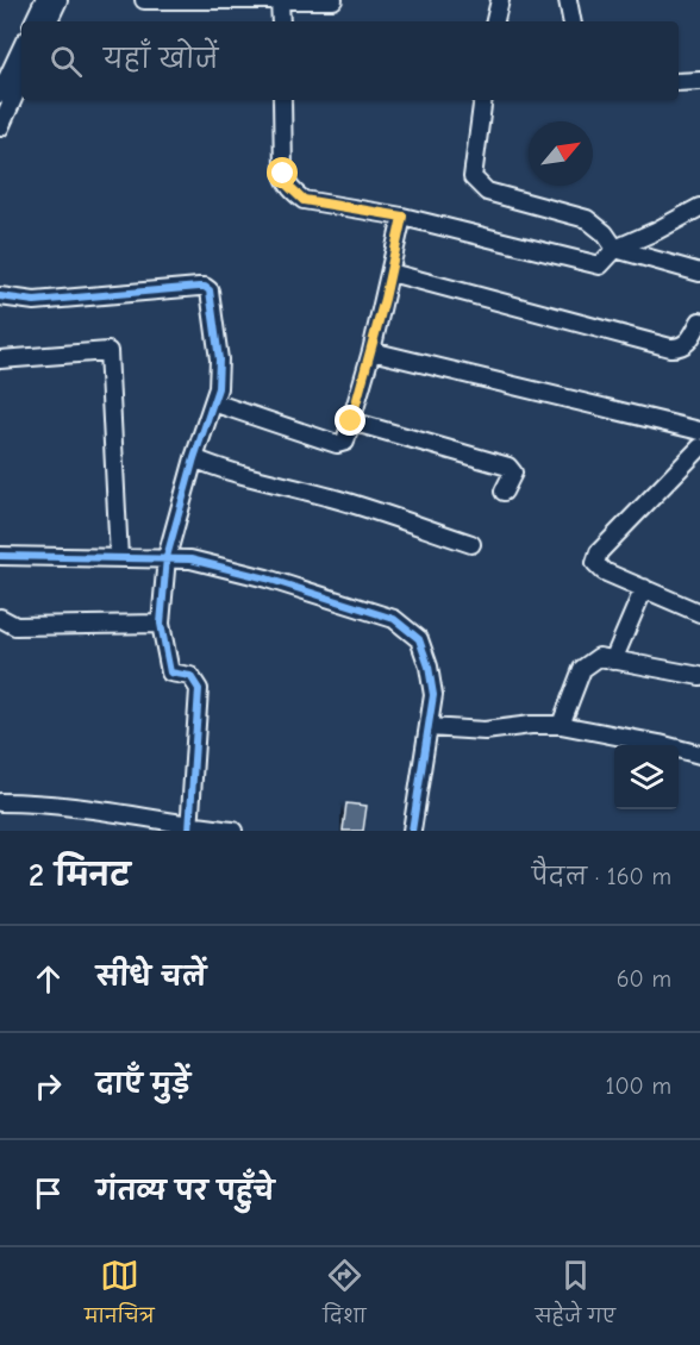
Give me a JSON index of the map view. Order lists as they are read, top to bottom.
{
  "north": "top right",
  "page": {
    "search": "यहाँ खोजें",
    "heading": ["2 मिनट", "पैदल · 160 m"],
    "list": [
      ["सीधे चलें", "60 m"],
      ["दाएँ मुड़ें", "100 m"],
      "गंतव्य पर पहुँचे"
    ],
    "nav": ["मानचित्र", "दिशा", "सहेजे गए"]
  }
}
